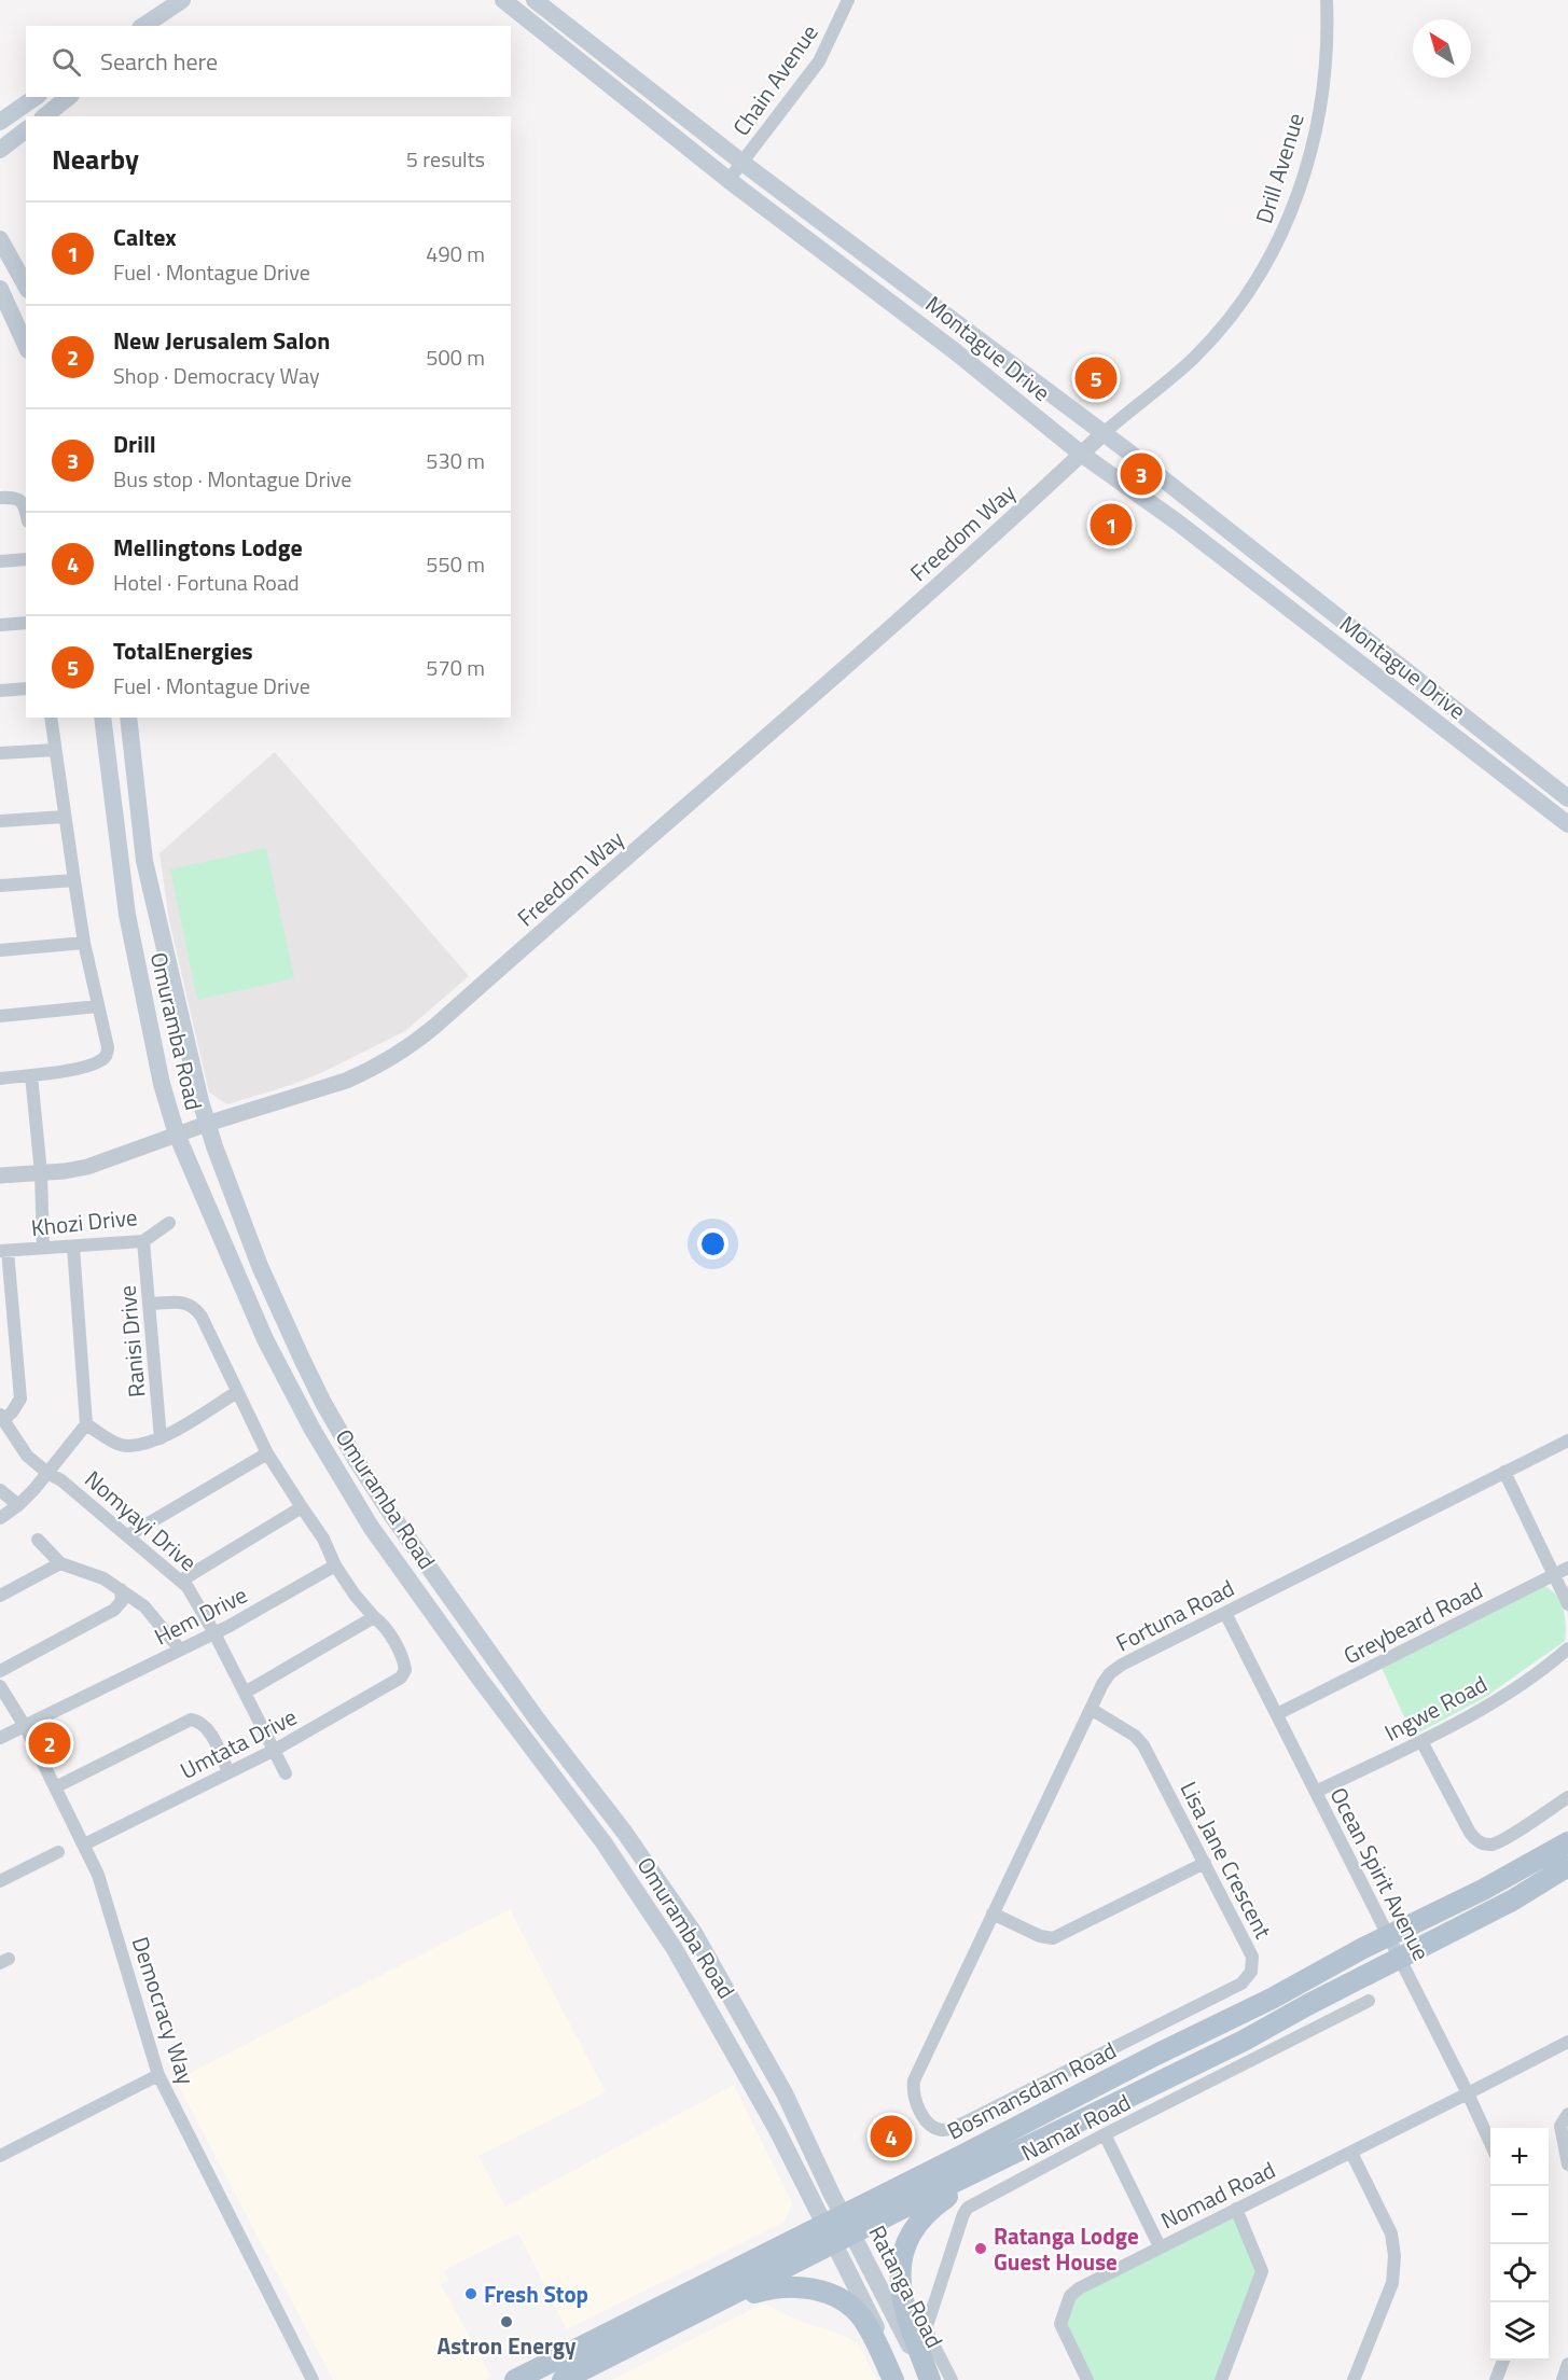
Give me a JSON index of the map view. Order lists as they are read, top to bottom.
{
  "streets": {
    "main road": [
      "Montague Drive",
      "Omuramba Road",
      "Bosmansdam Road",
      "Ratanga Road"
    ],
    "street": [
      "Chain Avenue",
      "Drill Avenue",
      "Freedom Way",
      "Khozi Drive",
      "Ranisi Drive",
      "Nomyayi Drive",
      "Hem Drive",
      "Fortuna Road",
      "Greybeard Road",
      "Ingwe Road",
      "Umtata Drive",
      "Lisa Jane Crescent",
      "Ocean Spirit Avenue",
      "Democracy Way",
      "Namar Road",
      "Nomad Road"
    ]
  },
  "crossings": [
    ["Chain Avenue", "Montague Drive"],
    ["Drill Avenue", "Montague Drive"],
    ["Drill Avenue", "Freedom Way"],
    ["Montague Drive", "Freedom Way"],
    ["Freedom Way", "Omuramba Road"],
    ["Omuramba Road", "Bosmansdam Road"],
    ["Omuramba Road", "Ratanga Road"],
    ["Khozi Drive", "Ranisi Drive"],
    ["Nomyayi Drive", "Hem Drive"],
    ["Nomyayi Drive", "Umtata Drive"],
    ["Hem Drive", "Democracy Way"],
    ["Fortuna Road", "Lisa Jane Crescent"],
    ["Fortuna Road", "Ocean Spirit Avenue"],
    ["Greybeard Road", "Ocean Spirit Avenue"],
    ["Ingwe Road", "Ocean Spirit Avenue"],
    ["Umtata Drive", "Democracy Way"],
    ["Ocean Spirit Avenue", "Bosmansdam Road"],
    ["Ocean Spirit Avenue", "Nomad Road"],
    ["Bosmansdam Road", "Ratanga Road"]
  ],
  "places": ["Ratanga Lodge Guest House", "Fresh Stop", "Astron Energy"],
  "north": "top left",
  "page": {
    "search": "Search here",
    "heading": ["Nearby", "5 results"],
    "list": [
      {
        "mark": "1",
        "name": "Caltex",
        "note": "Fuel · Montague Drive",
        "value": "490 m"
      },
      {
        "mark": "2",
        "name": "New Jerusalem Salon",
        "note": "Shop · Democracy Way",
        "value": "500 m"
      },
      {
        "mark": "3",
        "name": "Drill",
        "note": "Bus stop · Montague Drive",
        "value": "530 m"
      },
      {
        "mark": "4",
        "name": "Mellingtons Lodge",
        "note": "Hotel · Fortuna Road",
        "value": "550 m"
      },
      {
        "mark": "5",
        "name": "TotalEnergies",
        "note": "Fuel · Montague Drive",
        "value": "570 m"
      }
    ],
    "pins": [
      "5",
      "3",
      "1",
      "2",
      "4"
    ],
    "map_buttons": ["+", "−"]
  }
}
